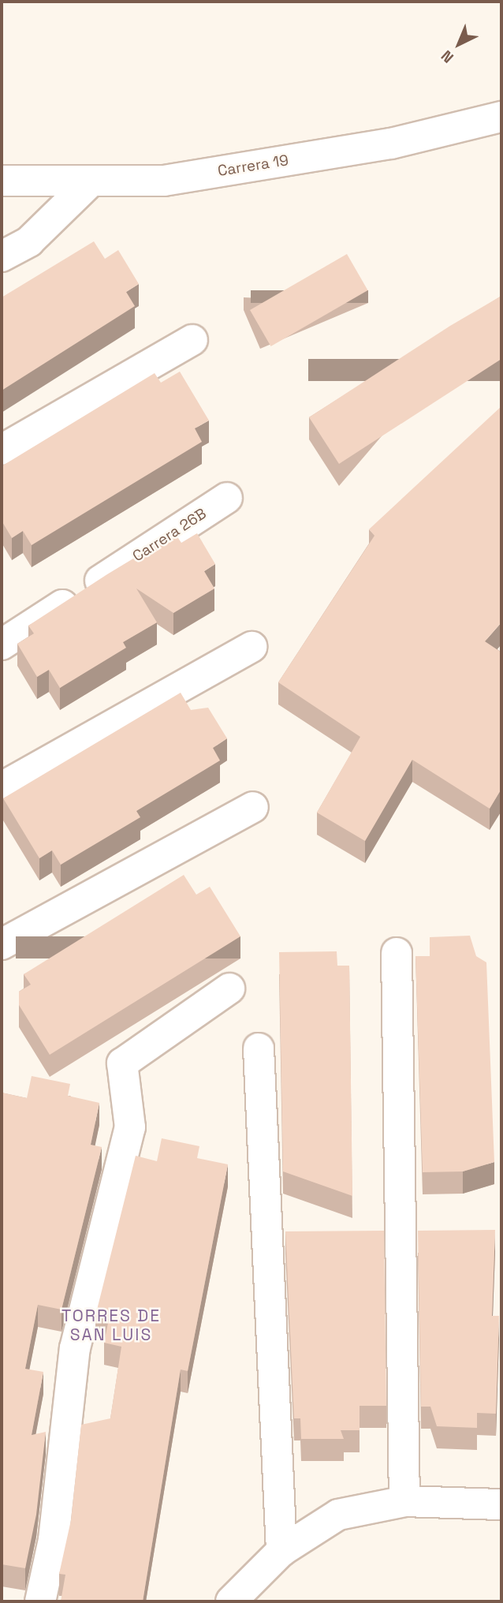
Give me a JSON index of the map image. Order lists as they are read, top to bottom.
{
  "streets": {
    "street": ["Carrera 19", "Carrera 26B"]
  },
  "districts": ["TORRES DE SAN LUIS"],
  "north": "bottom left"
}
